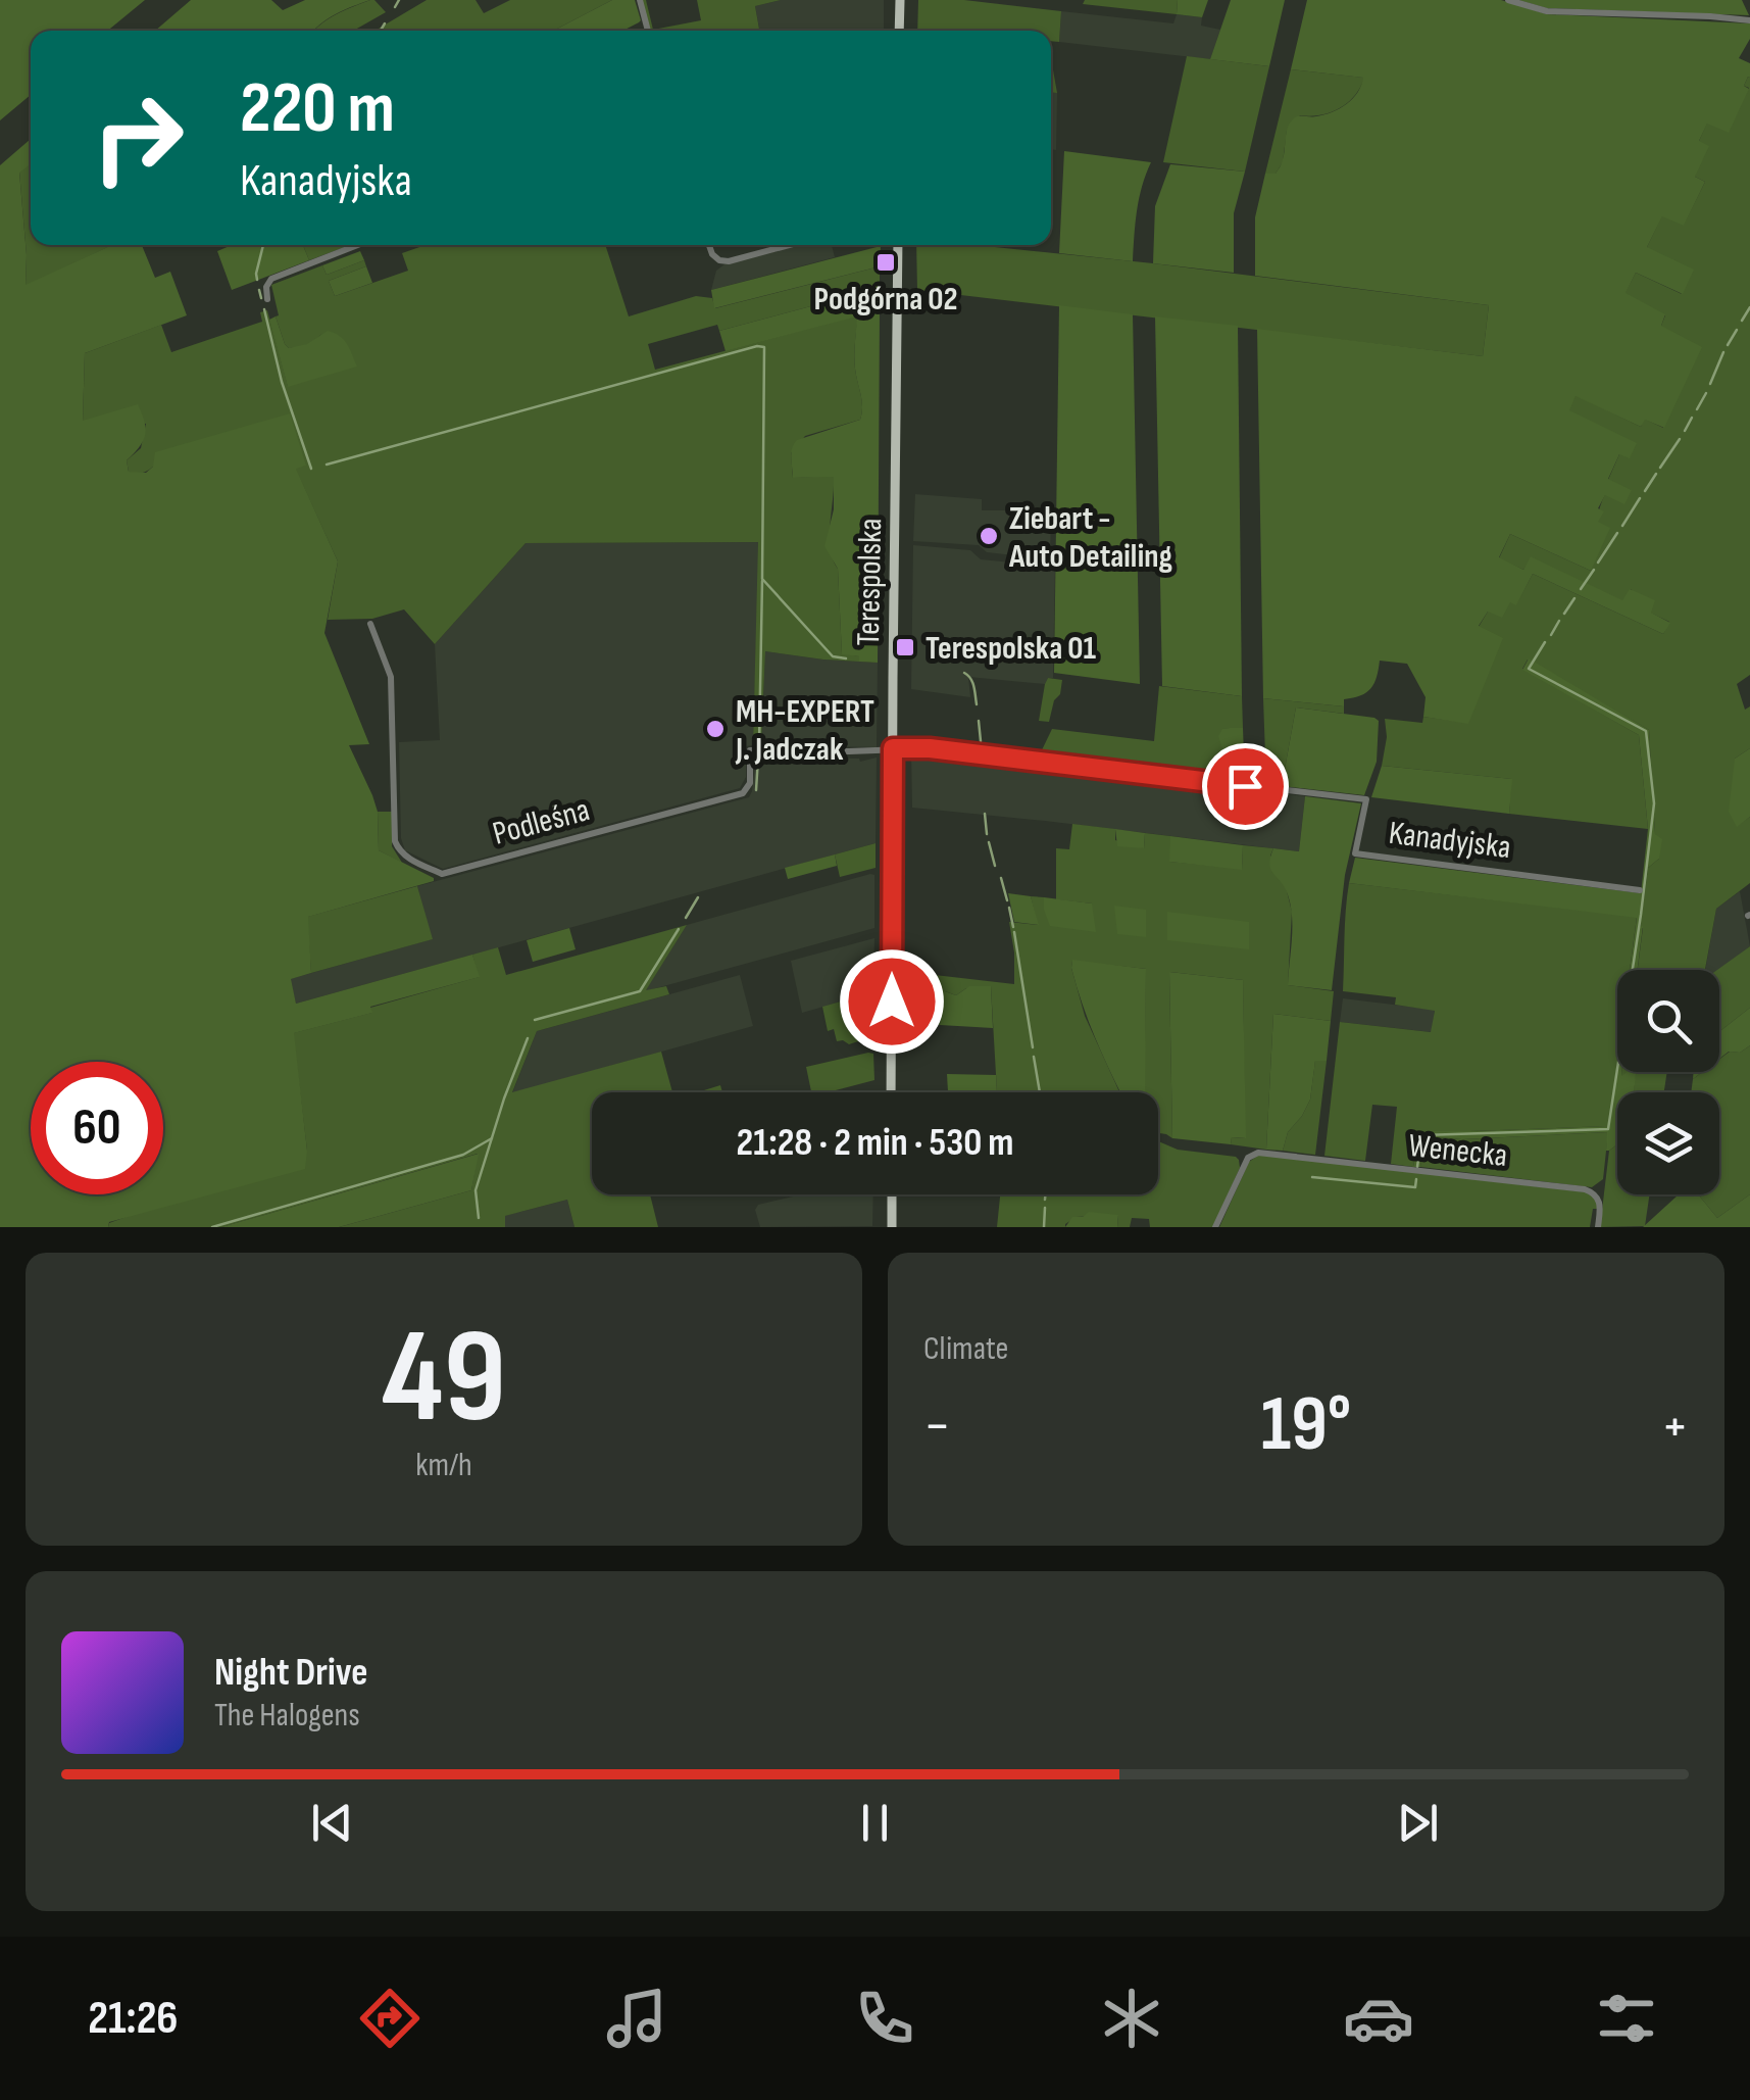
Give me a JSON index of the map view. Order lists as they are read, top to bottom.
{
  "streets": {
    "main road": ["Terespolska"],
    "street": ["Podleśna", "Kanadyjska", "Wenecka"]
  },
  "crossings": [
    ["Terespolska", "Podleśna"],
    ["Terespolska", "Kanadyjska"],
    ["Podleśna", "Kanadyjska"]
  ],
  "places": {
    "transit": ["Podgórna 02", "Terespolska 01"],
    "other": ["Ziebart - Auto Detailing", "MH-EXPERT J. Jadczak"]
  },
  "page": {
    "turn": ["220 m", "Kanadyjska"],
    "limit": "60",
    "trip": "21:28 · 2 min · 530 m",
    "tile": [
      ["49", "km/h"],
      "Climate"
    ],
    "heat": ["−", "19°", "+"],
    "song": ["Night Drive", "The Halogens"],
    "tabs": "21:26"
  }
}
